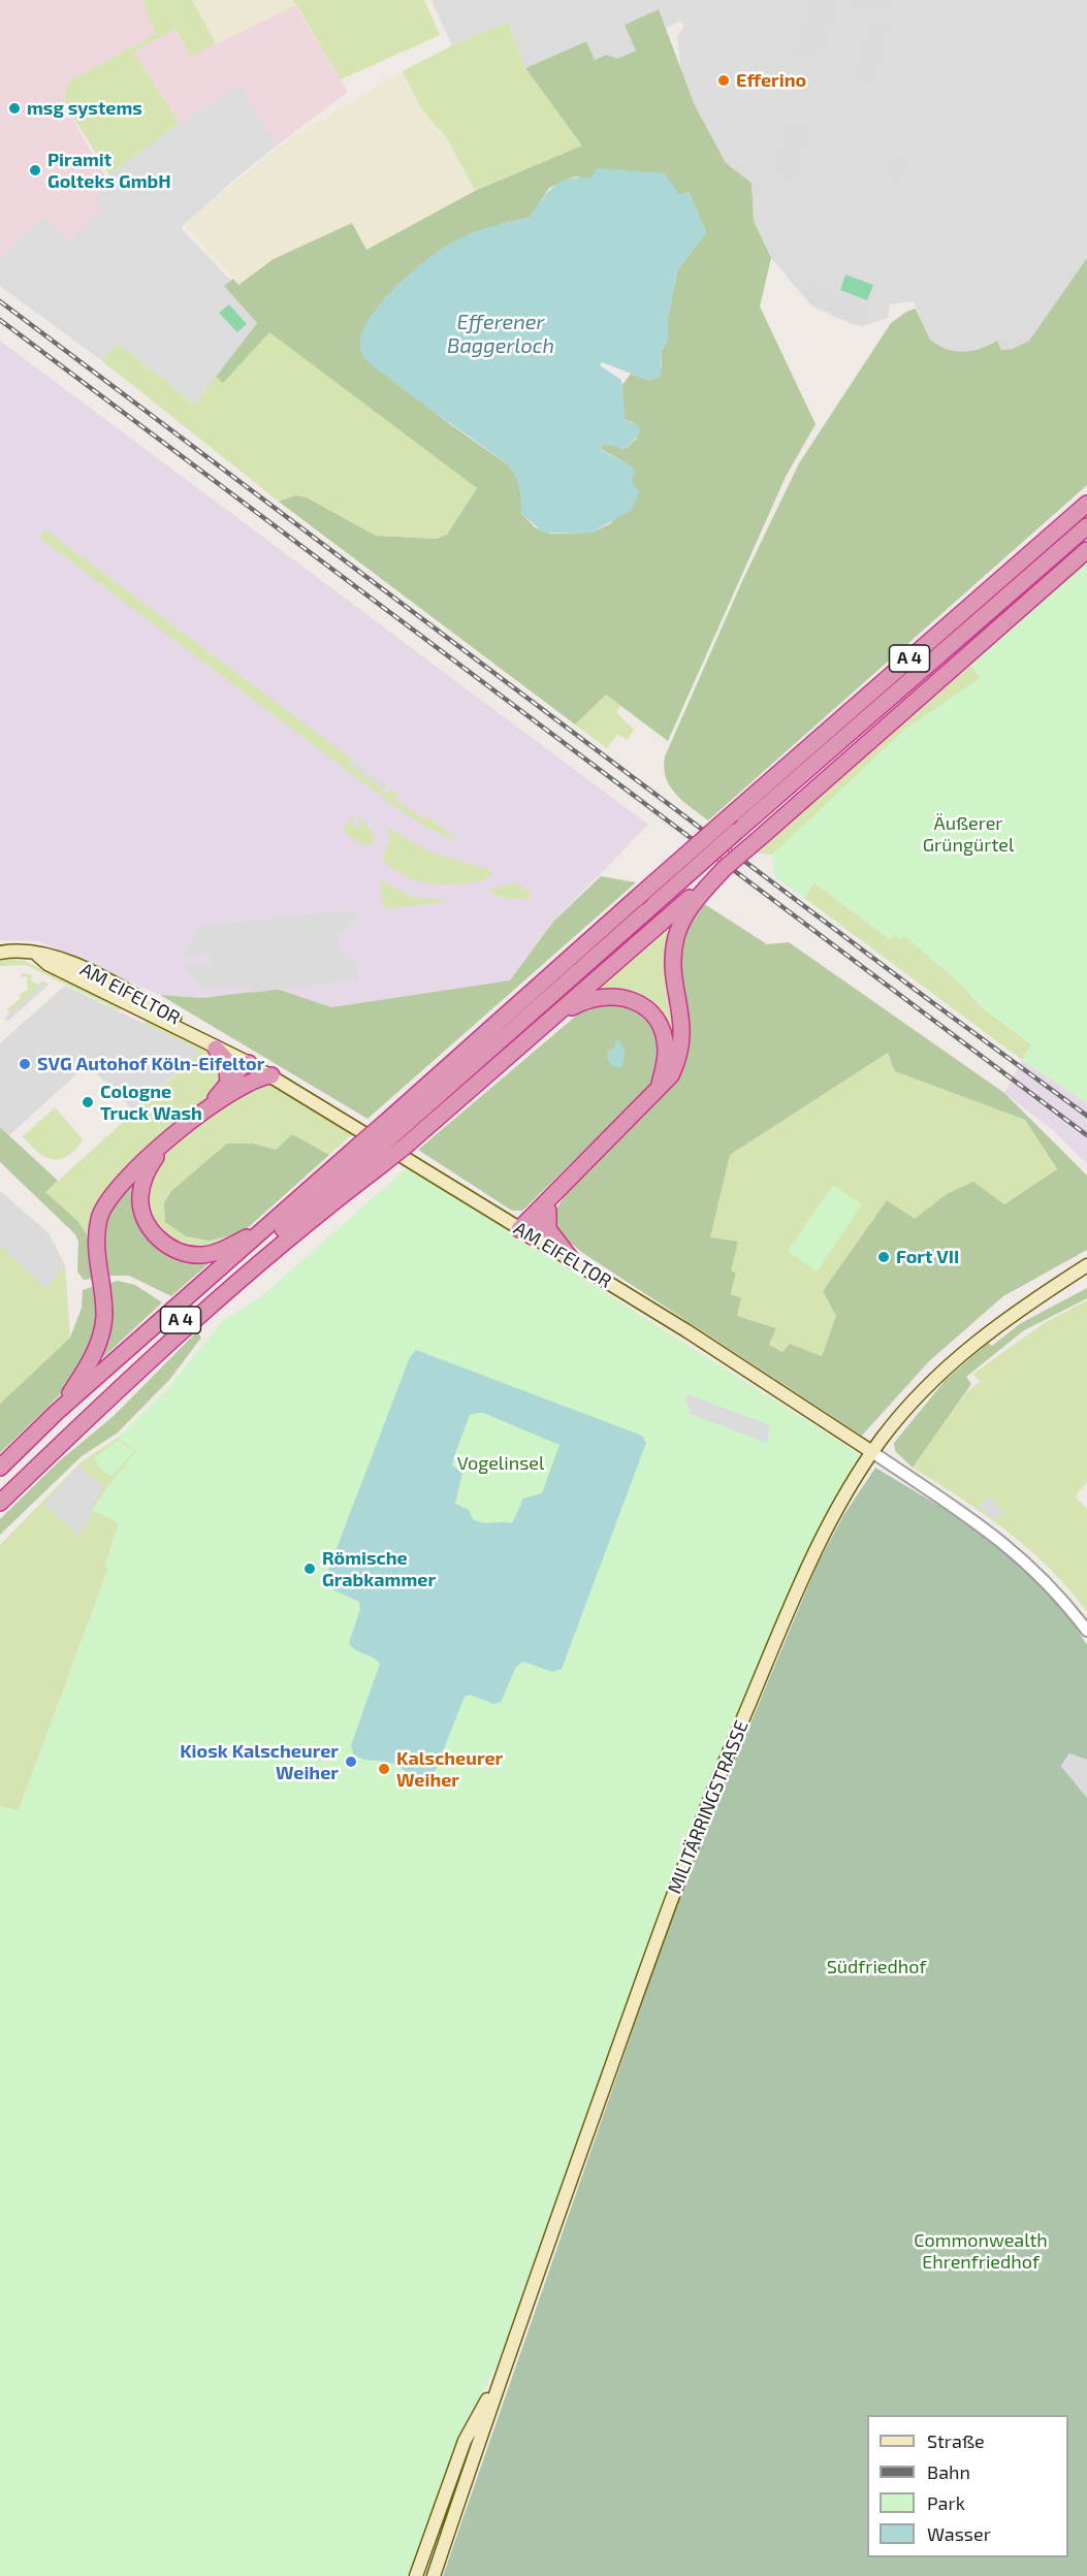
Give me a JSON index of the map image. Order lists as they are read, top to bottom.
{
  "streets": {
    "highway": ["A 4"],
    "main road": ["AM EIFELTOR", "MILITÄRRINGSTRASSE"]
  },
  "crossings": [
    ["AM EIFELTOR", "MILITÄRRINGSTRASSE"]
  ],
  "water": ["Efferener Baggerloch"],
  "parks": [
    "Äußerer Grüngürtel",
    "Vogelinsel",
    "Südfriedhof",
    "Commonwealth Ehrenfriedhof"
  ],
  "places": [
    "Efferino",
    "msg systems",
    "Piramit Golteks GmbH",
    "SVG Autohof Köln-Eifeltor",
    "Cologne Truck Wash",
    "Fort VII",
    "Römische Grabkammer",
    "Kiosk Kalscheurer Weiher",
    "Kalscheurer Weiher"
  ],
  "legend": [
    "Straße",
    "Bahn",
    "Park",
    "Wasser"
  ]
}
